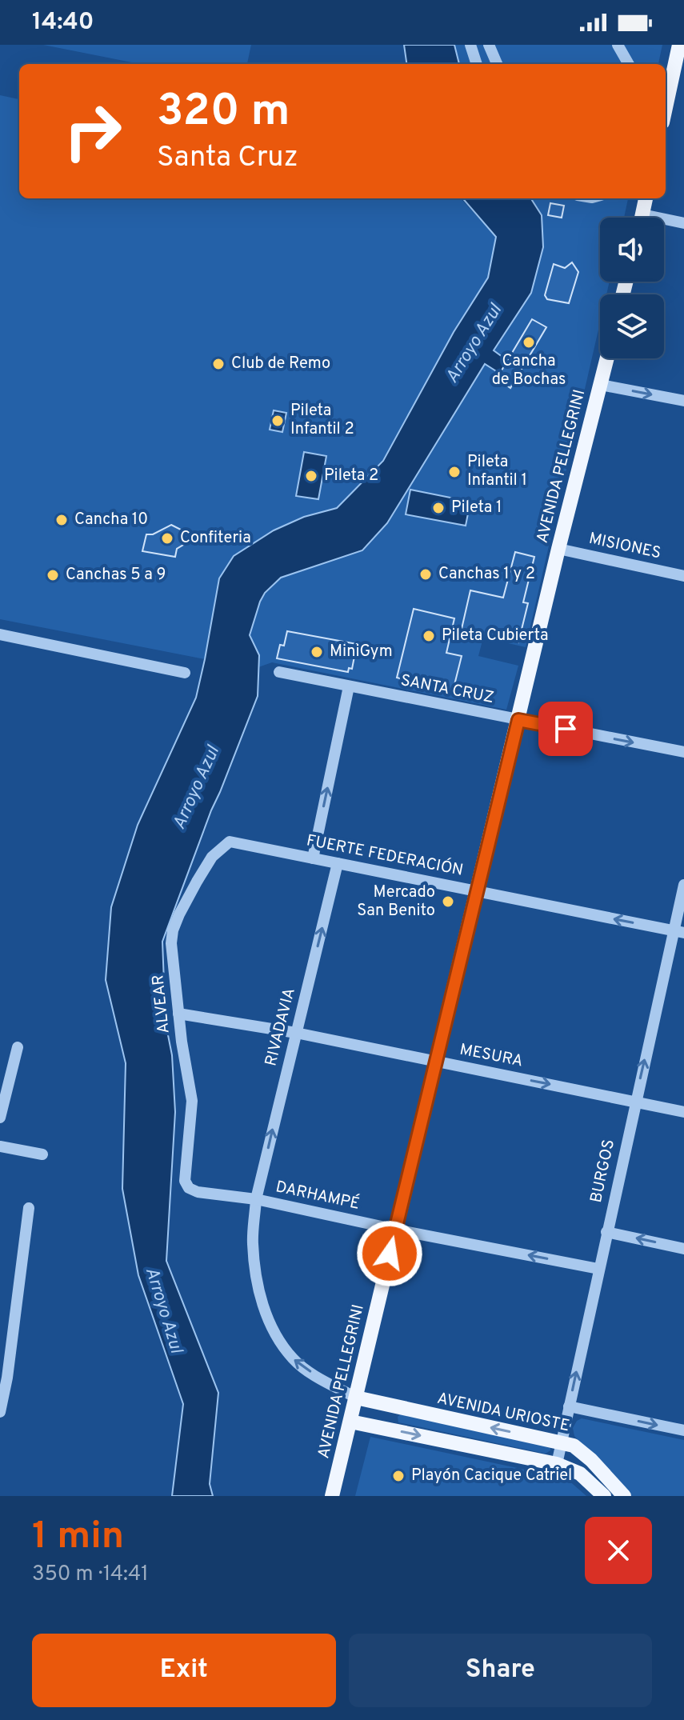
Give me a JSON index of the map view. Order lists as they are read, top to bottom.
{
  "streets": {
    "main road": ["AVENIDA PELLEGRINI", "AVENIDA URIOSTE"],
    "street": [
      "MISIONES",
      "SANTA CRUZ",
      "FUERTE FEDERACIÓN",
      "ALVEAR",
      "RIVADAVIA",
      "MESURA",
      "BURGOS",
      "DARHAMPÉ"
    ]
  },
  "crossings": [
    ["AVENIDA PELLEGRINI", "MISIONES"],
    ["AVENIDA PELLEGRINI", "SANTA CRUZ"],
    ["AVENIDA PELLEGRINI", "FUERTE FEDERACIÓN"],
    ["AVENIDA PELLEGRINI", "RIVADAVIA"],
    ["AVENIDA PELLEGRINI", "MESURA"],
    ["AVENIDA PELLEGRINI", "DARHAMPÉ"],
    ["AVENIDA PELLEGRINI", "AVENIDA URIOSTE"],
    ["FUERTE FEDERACIÓN", "ALVEAR"],
    ["FUERTE FEDERACIÓN", "RIVADAVIA"],
    ["FUERTE FEDERACIÓN", "BURGOS"],
    ["ALVEAR", "MESURA"],
    ["ALVEAR", "DARHAMPÉ"],
    ["RIVADAVIA", "MESURA"],
    ["RIVADAVIA", "DARHAMPÉ"],
    ["RIVADAVIA", "AVENIDA URIOSTE"],
    ["MESURA", "BURGOS"],
    ["BURGOS", "DARHAMPÉ"],
    ["BURGOS", "AVENIDA URIOSTE"]
  ],
  "one_way": [
    "SANTA CRUZ",
    "FUERTE FEDERACIÓN",
    "RIVADAVIA",
    "MESURA",
    "BURGOS",
    "DARHAMPÉ"
  ],
  "water": ["Arroyo Azul"],
  "places": [
    "Cancha de Bochas",
    "Club de Remo",
    "Pileta Infantil 2",
    "Pileta Infantil 1",
    "Pileta 2",
    "Pileta 1",
    "Cancha 10",
    "Confiteria",
    "Canchas 1 y 2",
    "Canchas 5 a 9",
    "Pileta Cubierta",
    "MiniGym",
    "Mercado San Benito",
    "Playón Cacique Catriel"
  ],
  "page": {
    "status": "14:40",
    "turn": ["320 m", "Santa Cruz"],
    "heading": ["1 min", "350 m · 14:41"],
    "buttons": ["Exit", "Share"]
  }
}
